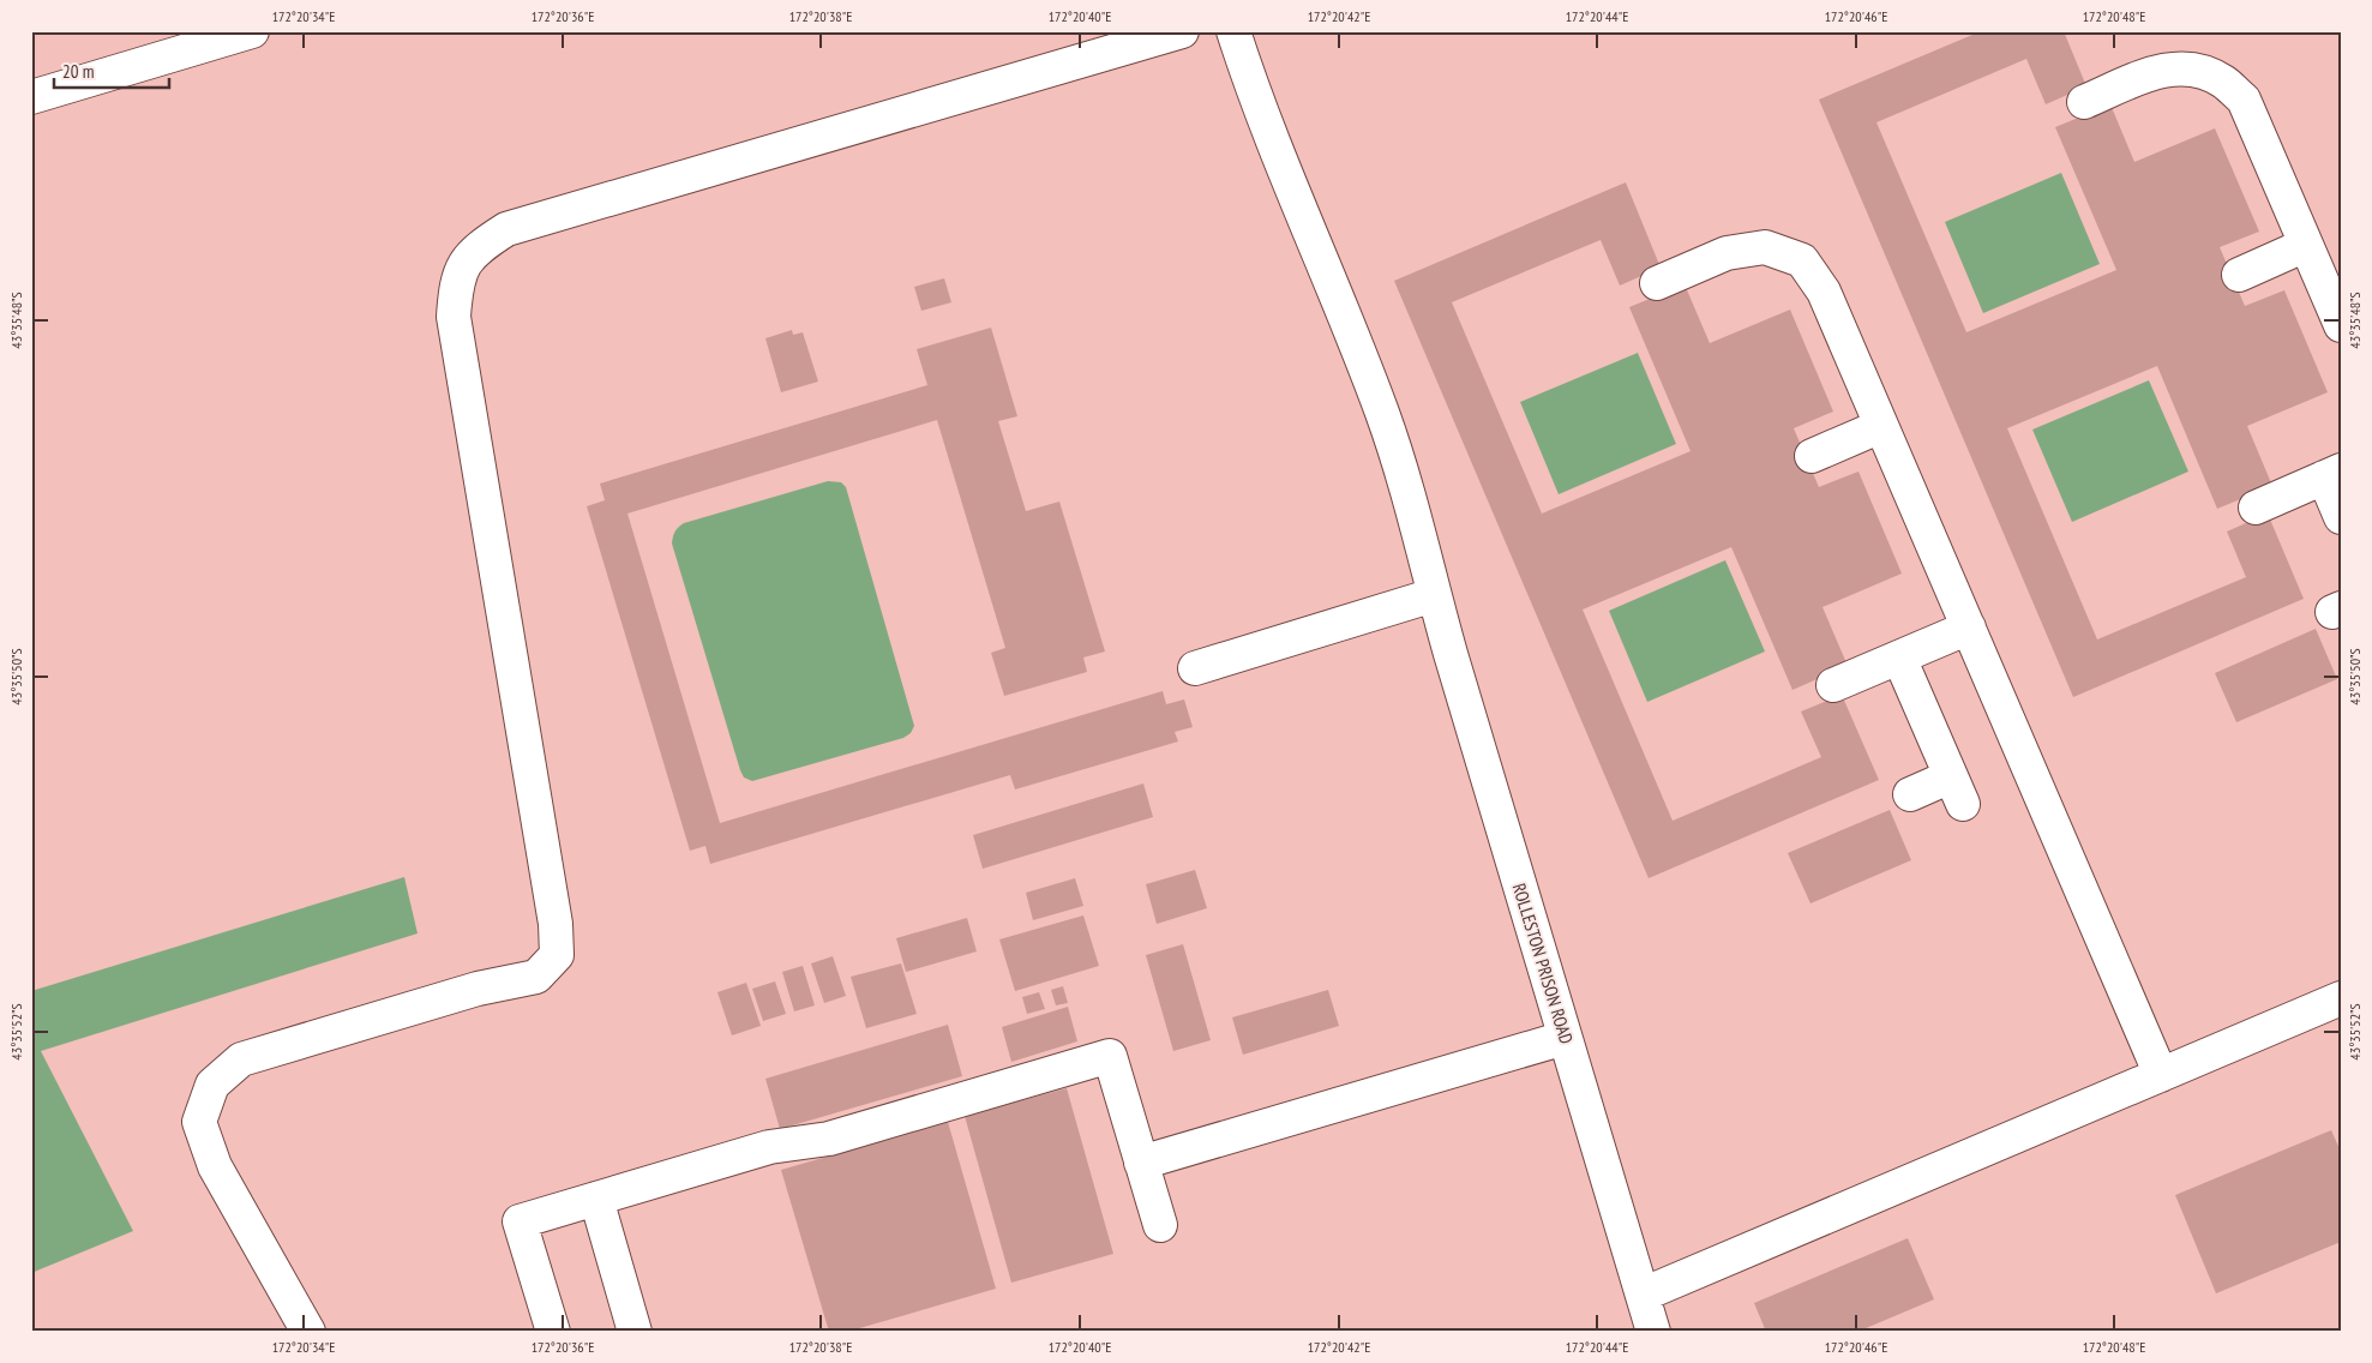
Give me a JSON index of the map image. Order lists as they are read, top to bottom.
{
  "streets": {
    "street": ["ROLLESTON PRISON ROAD"]
  },
  "scale_bar": "20 m",
  "coordinates": [
    "172°20'34\"E",
    "172°20'36\"E",
    "172°20'38\"E",
    "172°20'40\"E",
    "172°20'42\"E",
    "172°20'44\"E",
    "172°20'46\"E",
    "172°20'48\"E",
    "43°35'48\"S",
    "43°35'50\"S",
    "43°35'52\"S"
  ]
}
